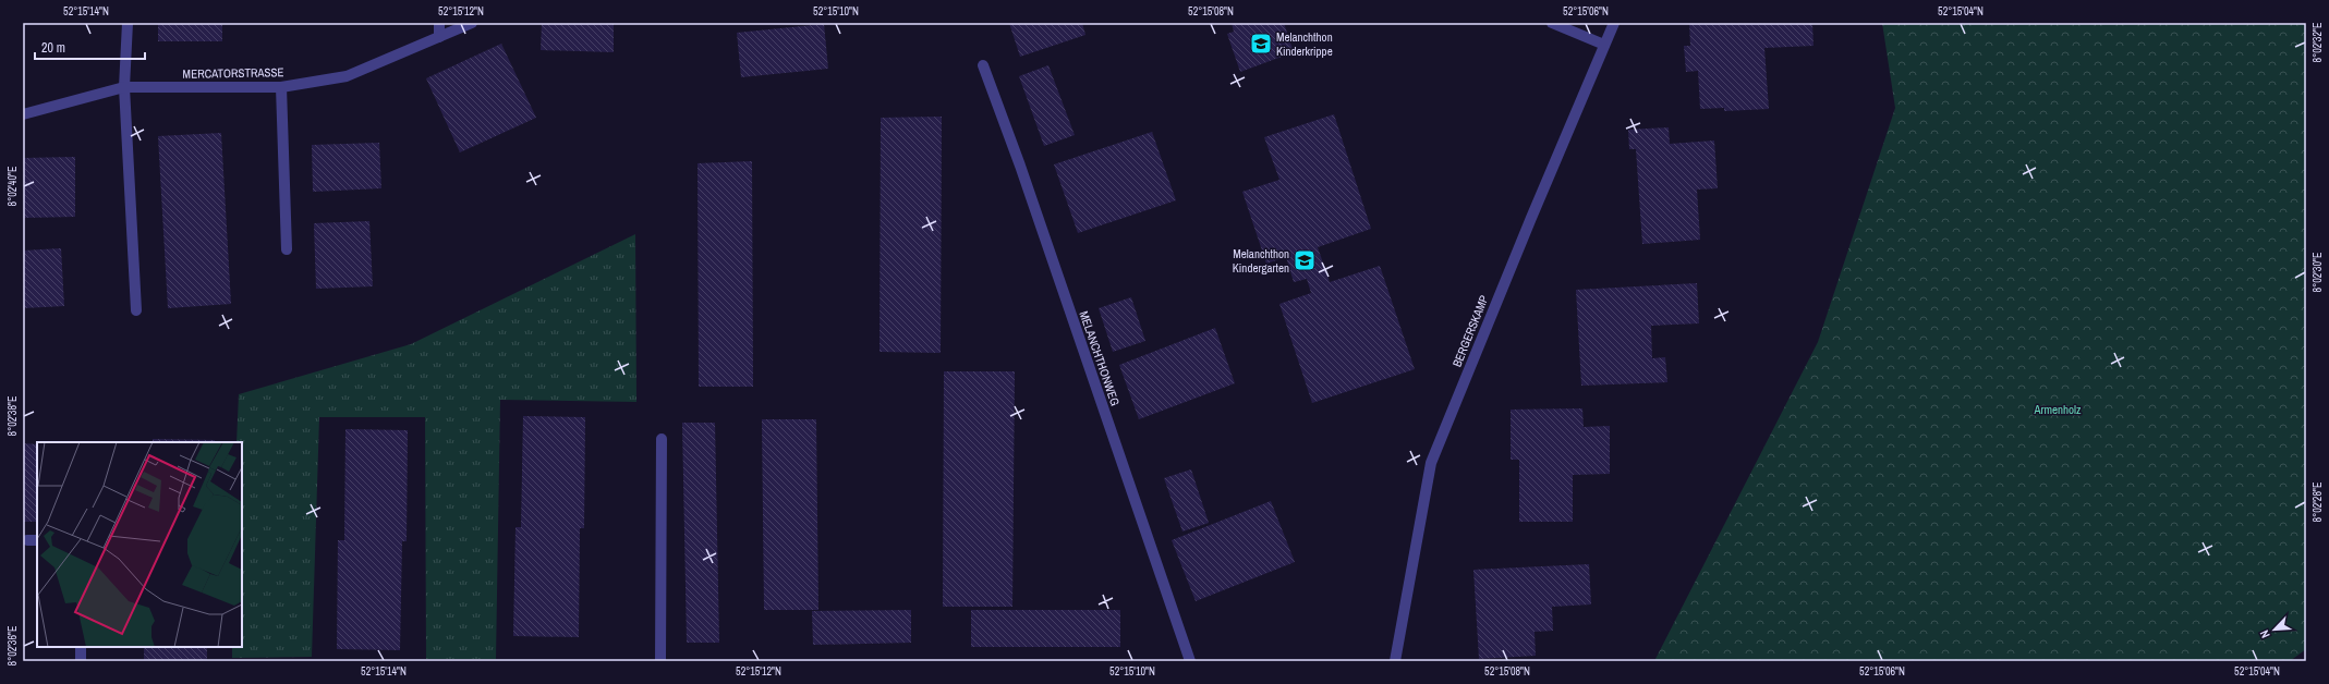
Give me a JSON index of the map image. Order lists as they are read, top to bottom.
{
  "streets": {
    "street": ["MERCATORSTRASSE", "BERGERSKAMP", "MELANCHTHONWEG"]
  },
  "parks": ["Armenholz"],
  "places": {
    "school or university": ["Melanchthon Kinderkrippe", "Melanchthon Kindergarten"]
  },
  "scale_bar": "20 m",
  "north": "bottom left",
  "coordinates": [
    "52°15'14\"N",
    "52°15'12\"N",
    "52°15'10\"N",
    "52°15'08\"N",
    "52°15'06\"N",
    "52°15'04\"N",
    "8°02'32\"E",
    "8°02'40\"E",
    "8°02'30\"E",
    "8°02'38\"E",
    "8°02'28\"E",
    "8°02'36\"E"
  ]
}
